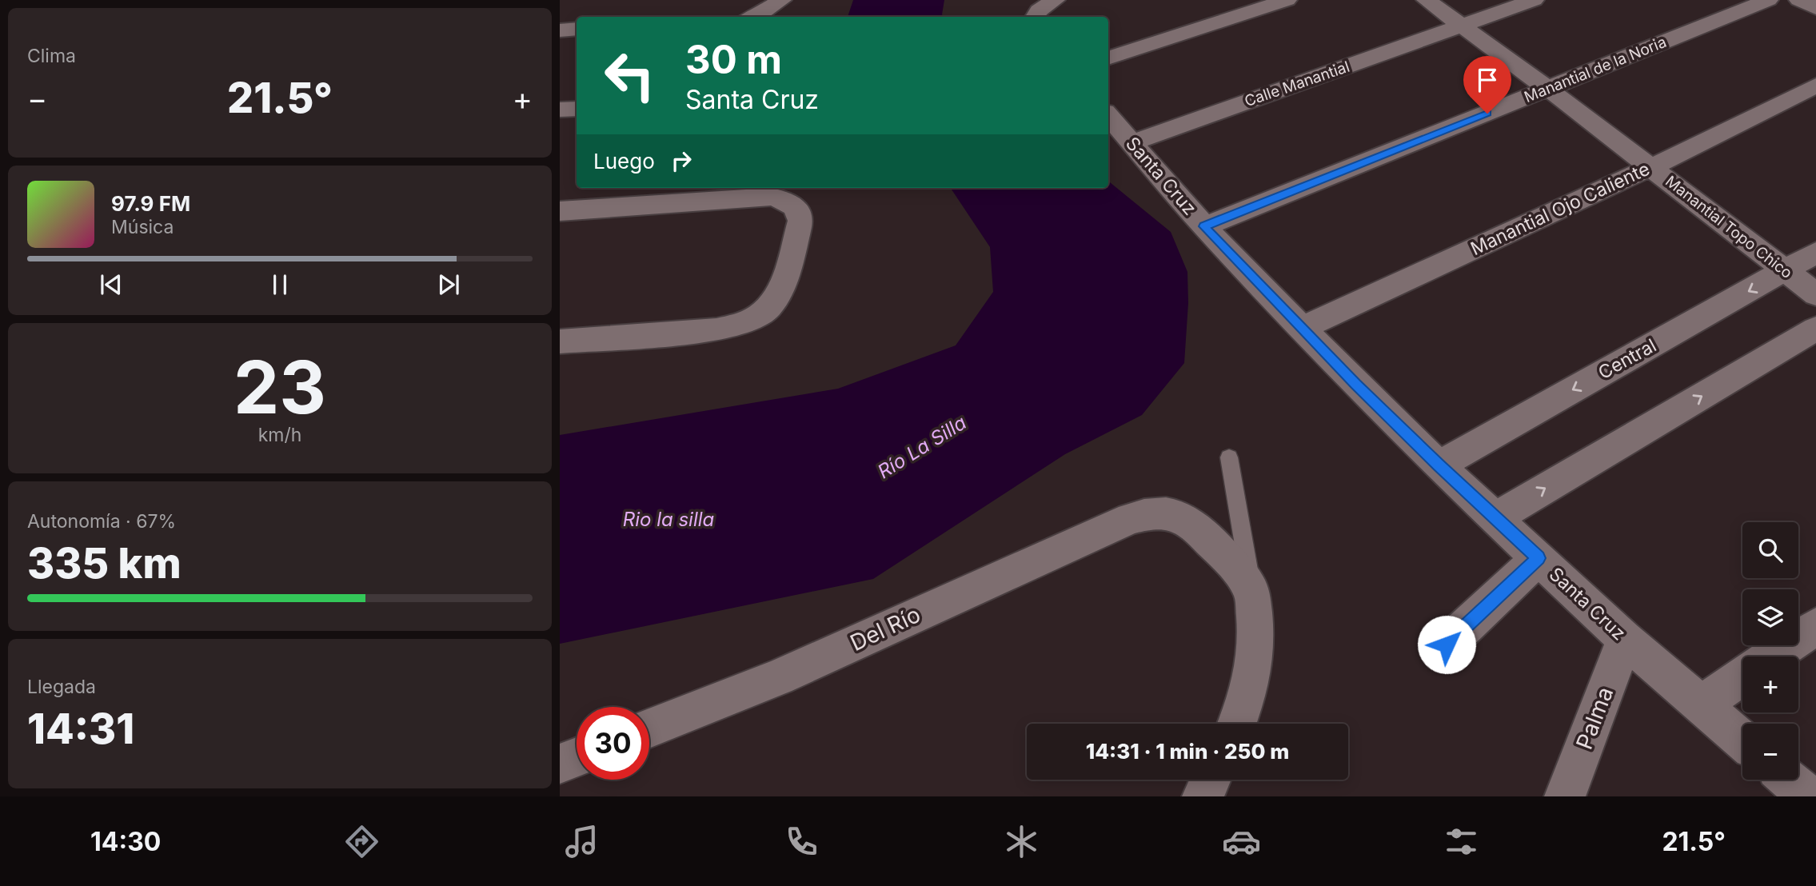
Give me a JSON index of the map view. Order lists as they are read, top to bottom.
{
  "streets": {
    "street": [
      "Manantial de la Noria",
      "Calle Manantial",
      "Santa Cruz",
      "Manantial Ojo Caliente",
      "Manantial Topo Chico",
      "Central",
      "Del Río",
      "Palma"
    ]
  },
  "crossings": [
    ["Manantial de la Noria", "Santa Cruz"],
    ["Manantial de la Noria", "Manantial Topo Chico"],
    ["Calle Manantial", "Santa Cruz"],
    ["Calle Manantial", "Manantial Topo Chico"],
    ["Santa Cruz", "Manantial Ojo Caliente"],
    ["Santa Cruz", "Central"],
    ["Santa Cruz", "Palma"],
    ["Manantial Ojo Caliente", "Manantial Topo Chico"],
    ["Manantial Topo Chico", "Central"]
  ],
  "water": ["Río La Silla", "Rio la silla"],
  "page": {
    "tile": [
      "Clima",
      ["23", "km/h"],
      ["Autonomía · 67%", "335 km"],
      ["Llegada", "14:31"]
    ],
    "turn": ["30 m", "Santa Cruz"],
    "heat": ["−", "21.5°", "+"],
    "then": "Luego",
    "song": ["97.9 FM", "Música"],
    "map_buttons": ["+", "−"],
    "limit": "30",
    "trip": "14:31 · 1 min · 250 m",
    "tabs": ["14:30", "21.5°"]
  }
}
